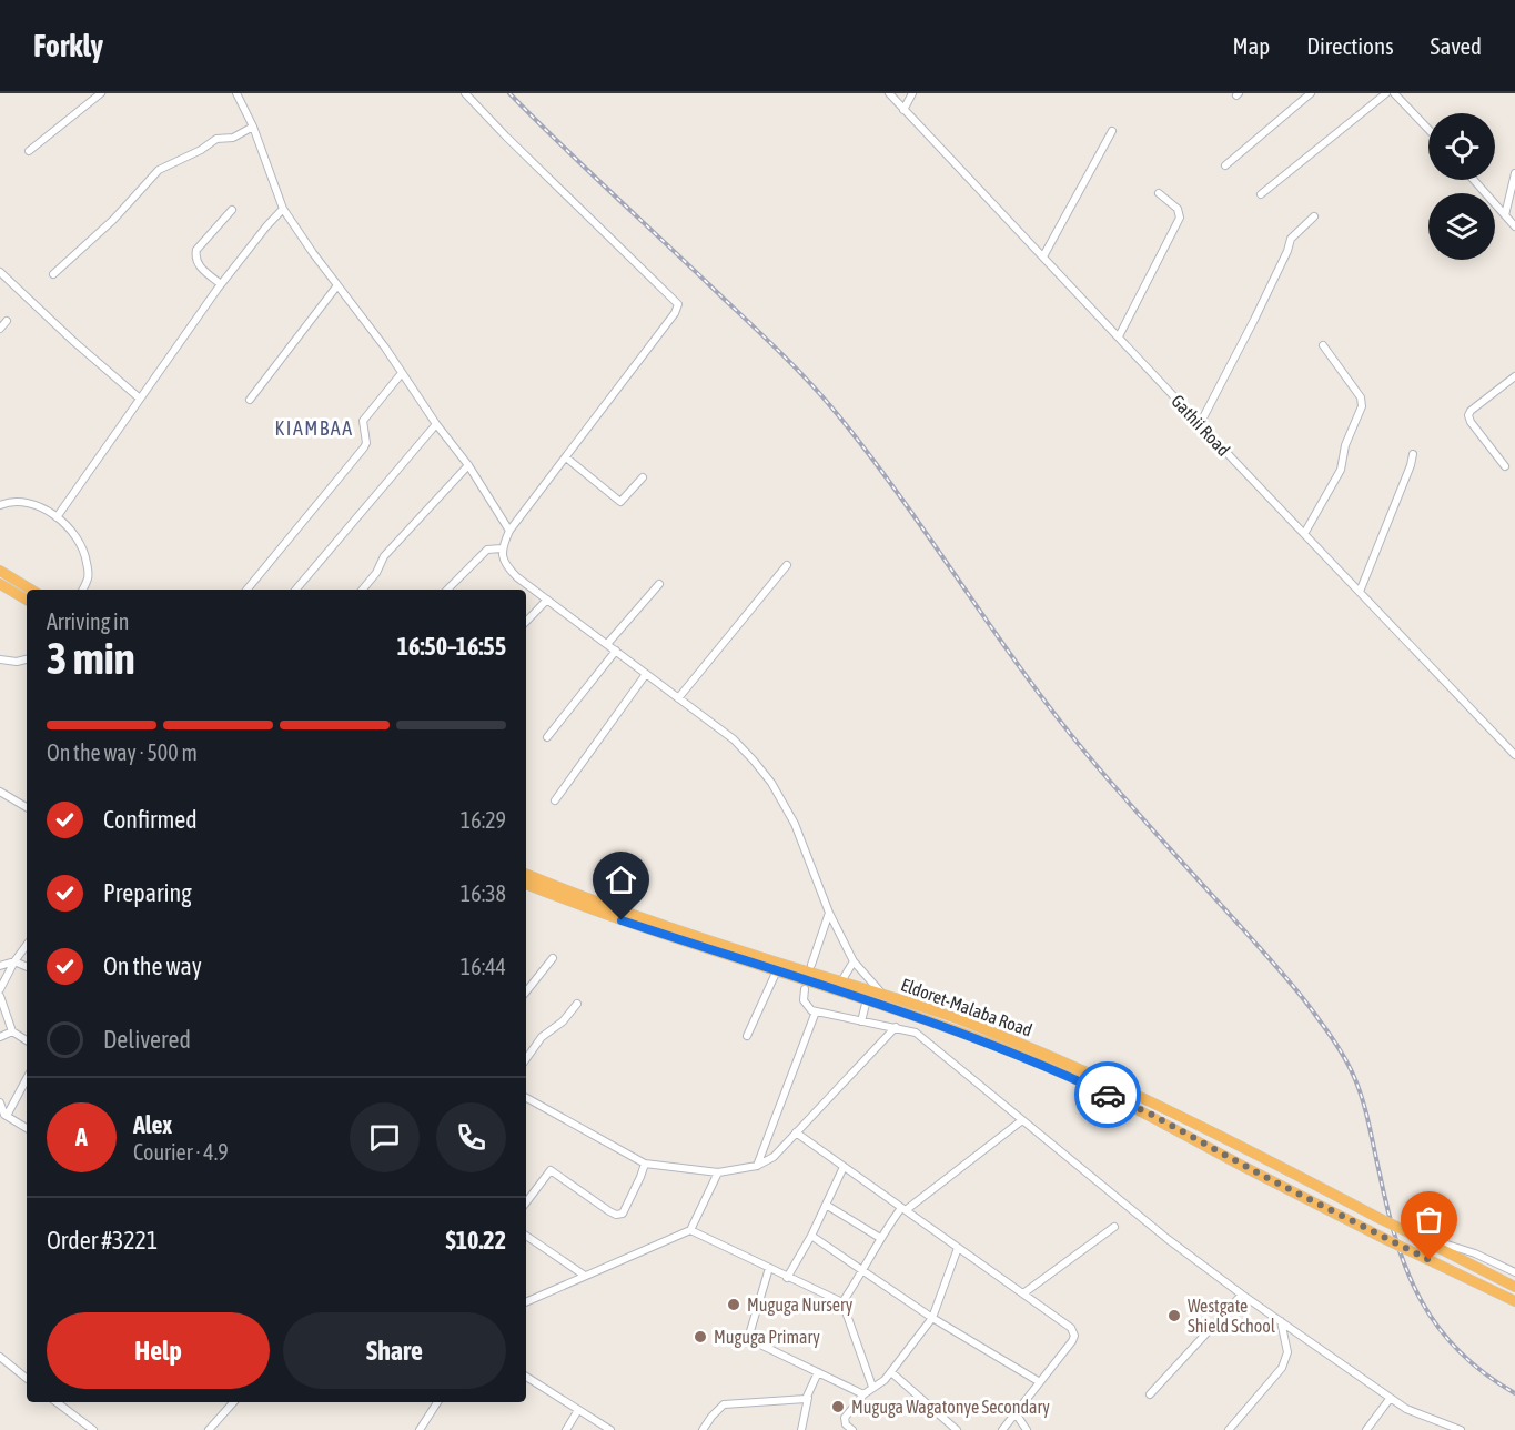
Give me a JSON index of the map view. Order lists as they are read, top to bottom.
{
  "streets": {
    "highway": ["Eldoret-Malaba Road"],
    "street": ["Gathii Road"]
  },
  "districts": ["KIAMBAA"],
  "places": [
    "Muguga Nursery",
    "Westgate Shield School",
    "Muguga Primary",
    "Muguga Wagatonye Secondary"
  ],
  "page": {
    "header": "Forkly",
    "nav": ["Map", "Directions", "Saved"],
    "heading": ["3 min", "Arriving in", "16:50–16:55"],
    "panel": [
      "Alex",
      "Courier · 4.9",
      "Order #3221",
      "$10.22"
    ],
    "bar": "On the way · 500 m",
    "list": [
      ["Confirmed", "16:29"],
      ["Preparing", "16:38"],
      ["On the way", "16:44"],
      "Delivered"
    ],
    "round": "A",
    "buttons": ["Help", "Share"]
  }
}
